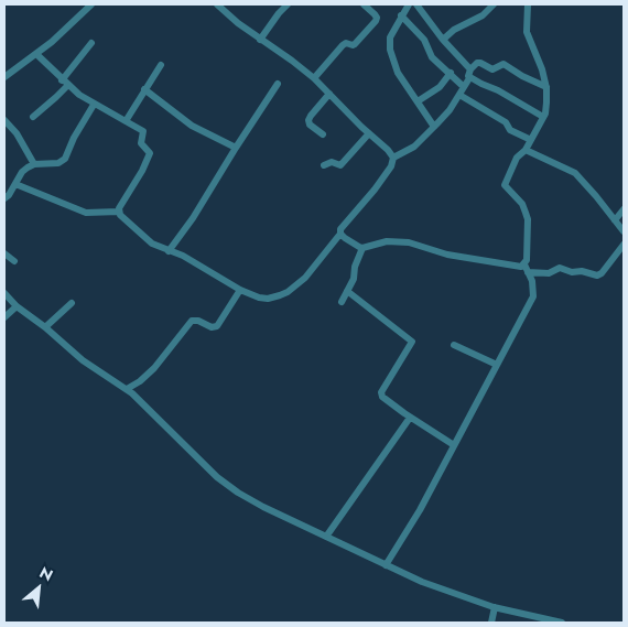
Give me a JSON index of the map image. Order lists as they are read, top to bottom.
{
  "north": "top right"
}
